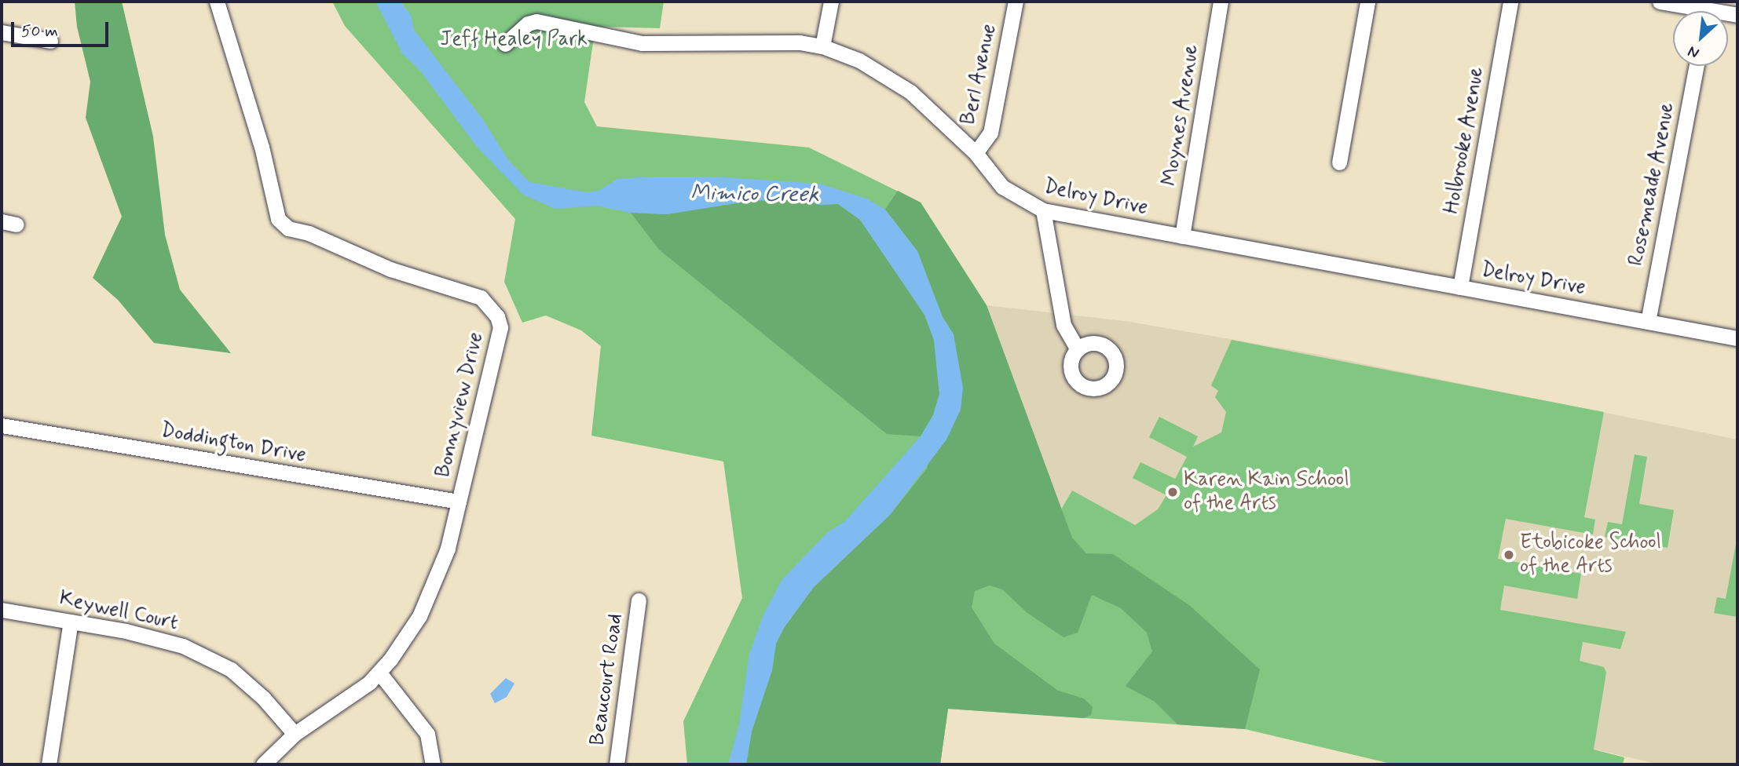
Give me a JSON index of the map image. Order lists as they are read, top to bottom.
{
  "streets": {
    "street": [
      "Berl Avenue",
      "Moynes Avenue",
      "Holbrooke Avenue",
      "Rosemeade Avenue",
      "Delroy Drive",
      "Bonnyview Drive",
      "Doddington Drive",
      "Keywell Court",
      "Beaucourt Road"
    ]
  },
  "crossings": [
    ["Berl Avenue", "Delroy Drive"],
    ["Moynes Avenue", "Delroy Drive"],
    ["Holbrooke Avenue", "Delroy Drive"],
    ["Rosemeade Avenue", "Delroy Drive"],
    ["Bonnyview Drive", "Doddington Drive"],
    ["Bonnyview Drive", "Keywell Court"]
  ],
  "water": ["Mimico Creek"],
  "parks": ["Jeff Healey Park"],
  "places": ["Karen Kain School of the Arts", "Etobicoke School of the Arts"],
  "scale_bar": "50 m",
  "north": "bottom left"
}
